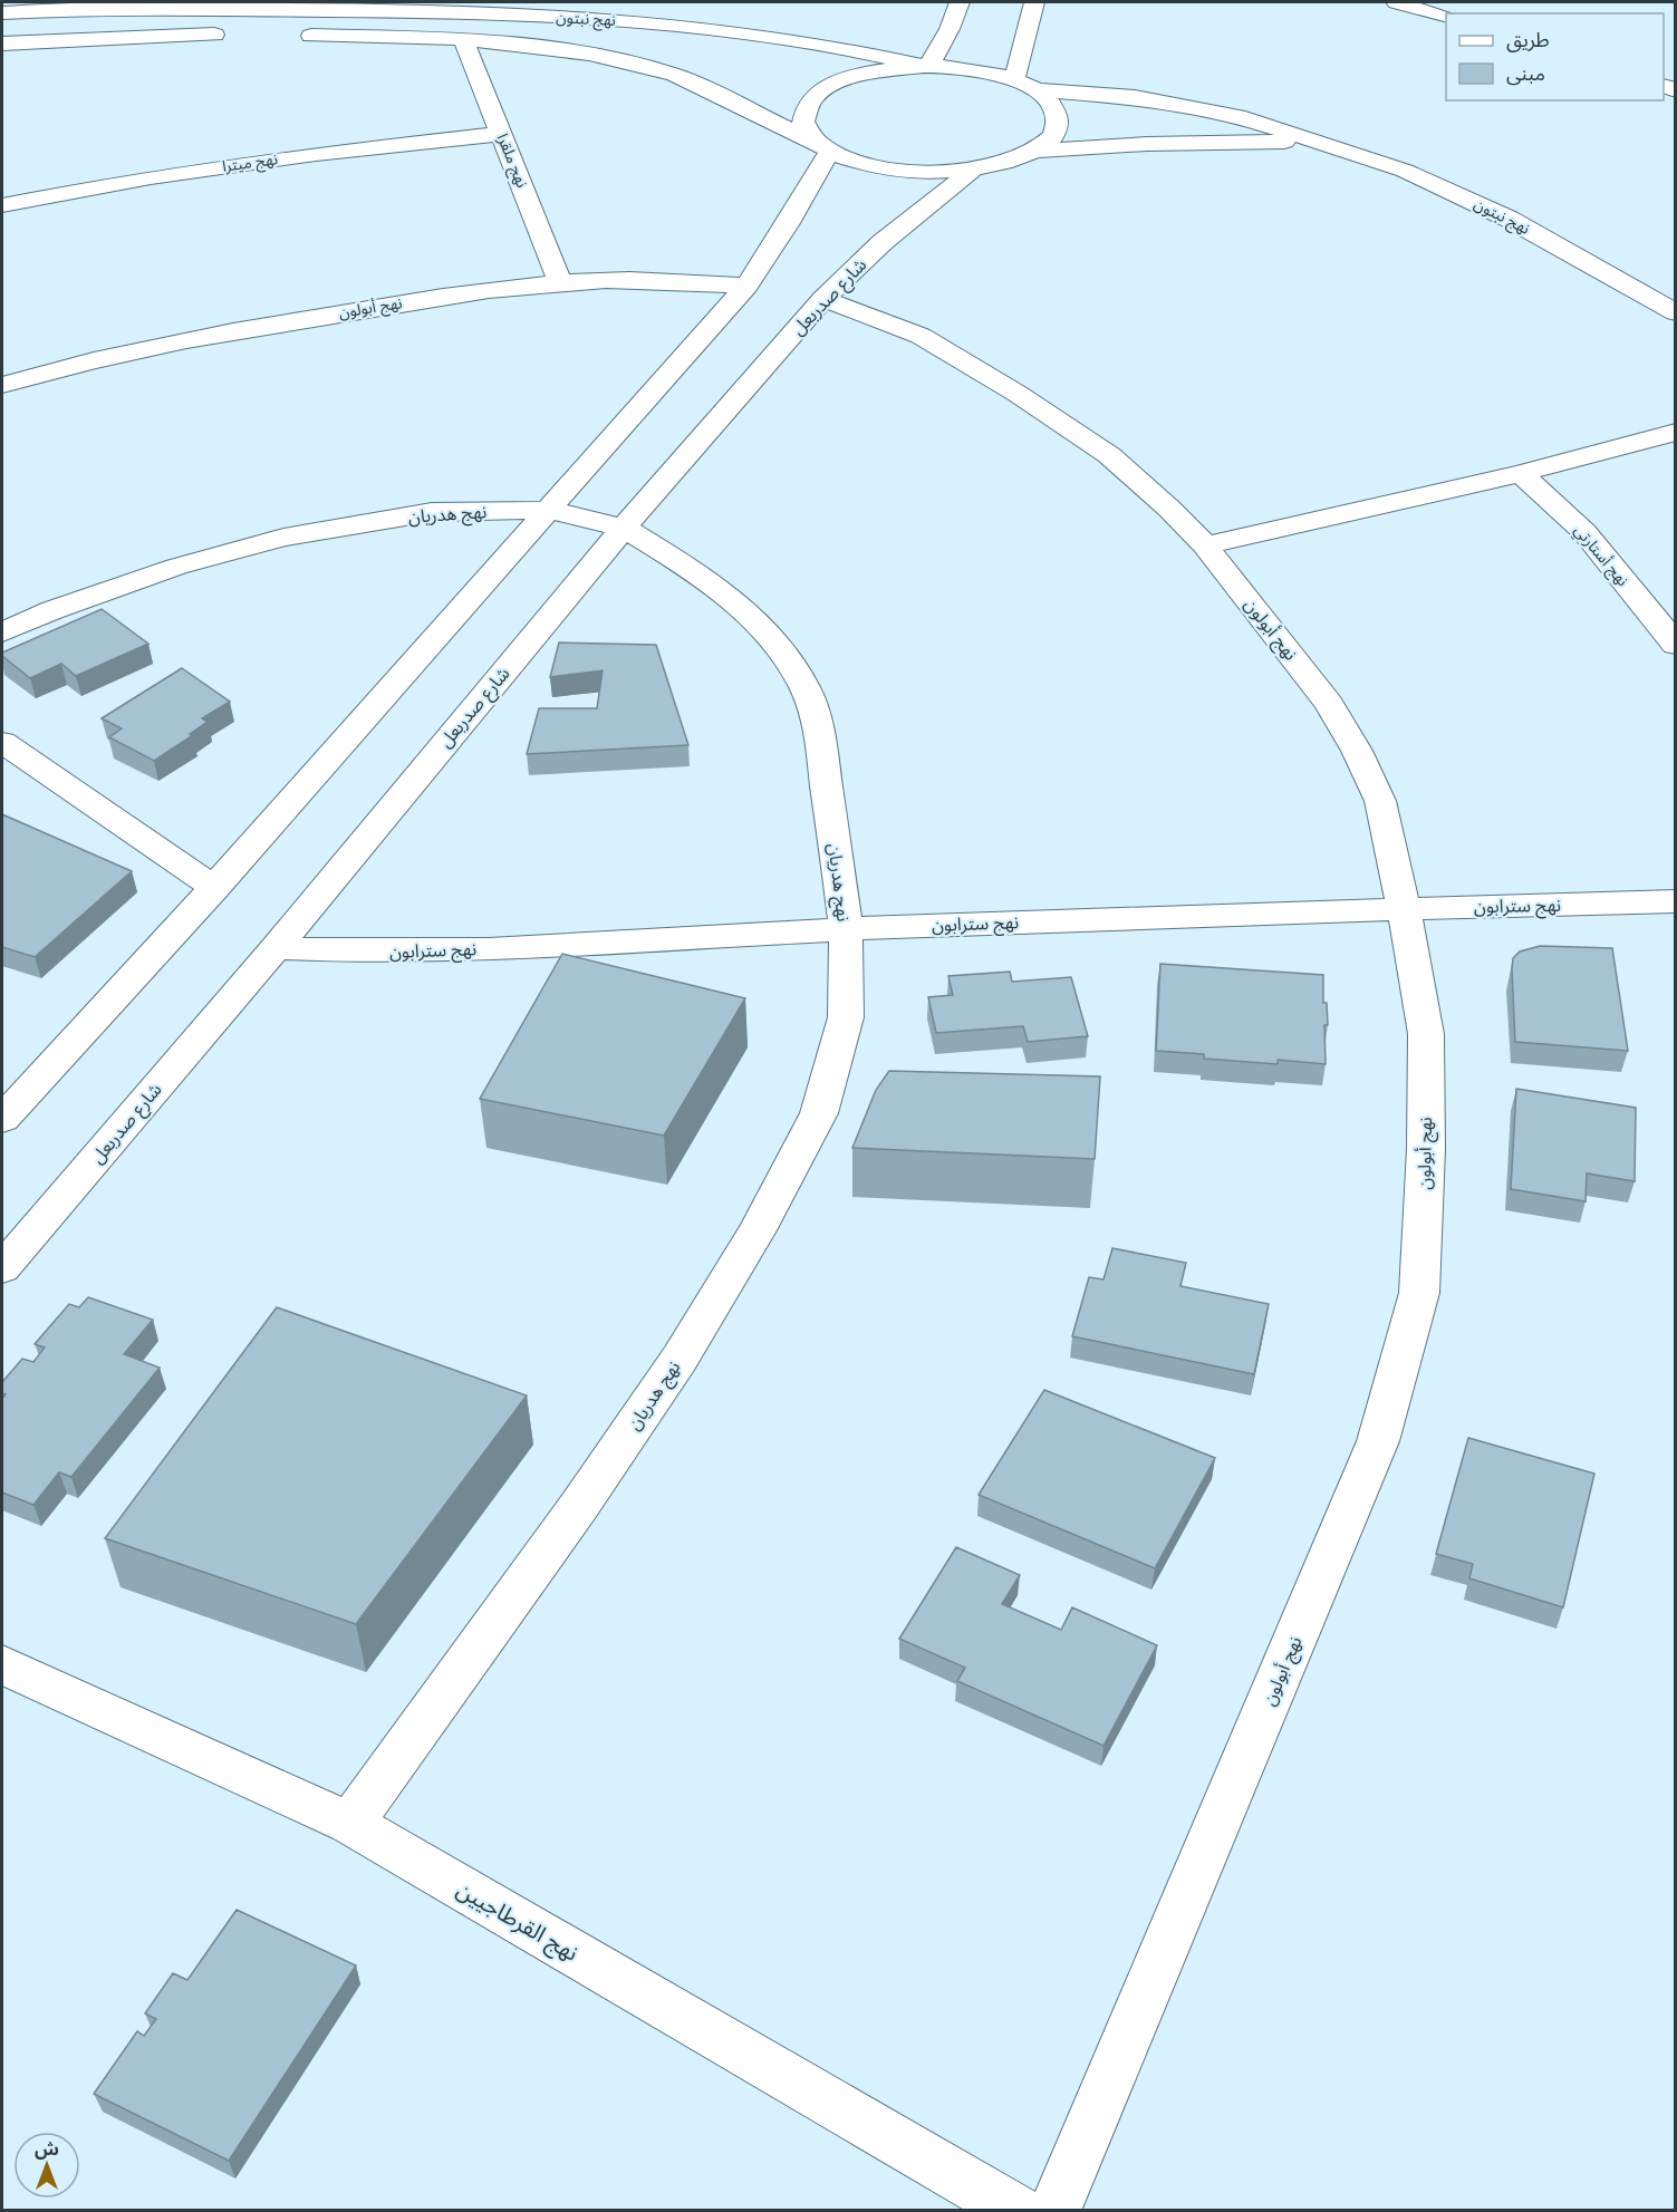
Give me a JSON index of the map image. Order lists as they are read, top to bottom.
{
  "streets": {
    "street": [
      "نهج نبتون",
      "نهج ملقرا",
      "نهج ميترا",
      "شارع صدربعل",
      "نهج أبولون",
      "نهج هدريان",
      "نهج أستارتي",
      "نهج سترابون",
      "نهج القرطاجيين"
    ]
  },
  "crossings": [
    ["نهج نبتون", "نهج ملقرا"],
    ["نهج نبتون", "شارع صدربعل"],
    ["نهج ملقرا", "نهج ميترا"],
    ["نهج ملقرا", "نهج أبولون"],
    ["شارع صدربعل", "نهج أبولون"],
    ["شارع صدربعل", "نهج هدريان"],
    ["شارع صدربعل", "نهج سترابون"],
    ["نهج أبولون", "نهج سترابون"],
    ["نهج هدريان", "نهج سترابون"],
    ["نهج هدريان", "نهج القرطاجيين"]
  ],
  "legend": ["طريق", "مبنى"],
  "north": "top"
}
